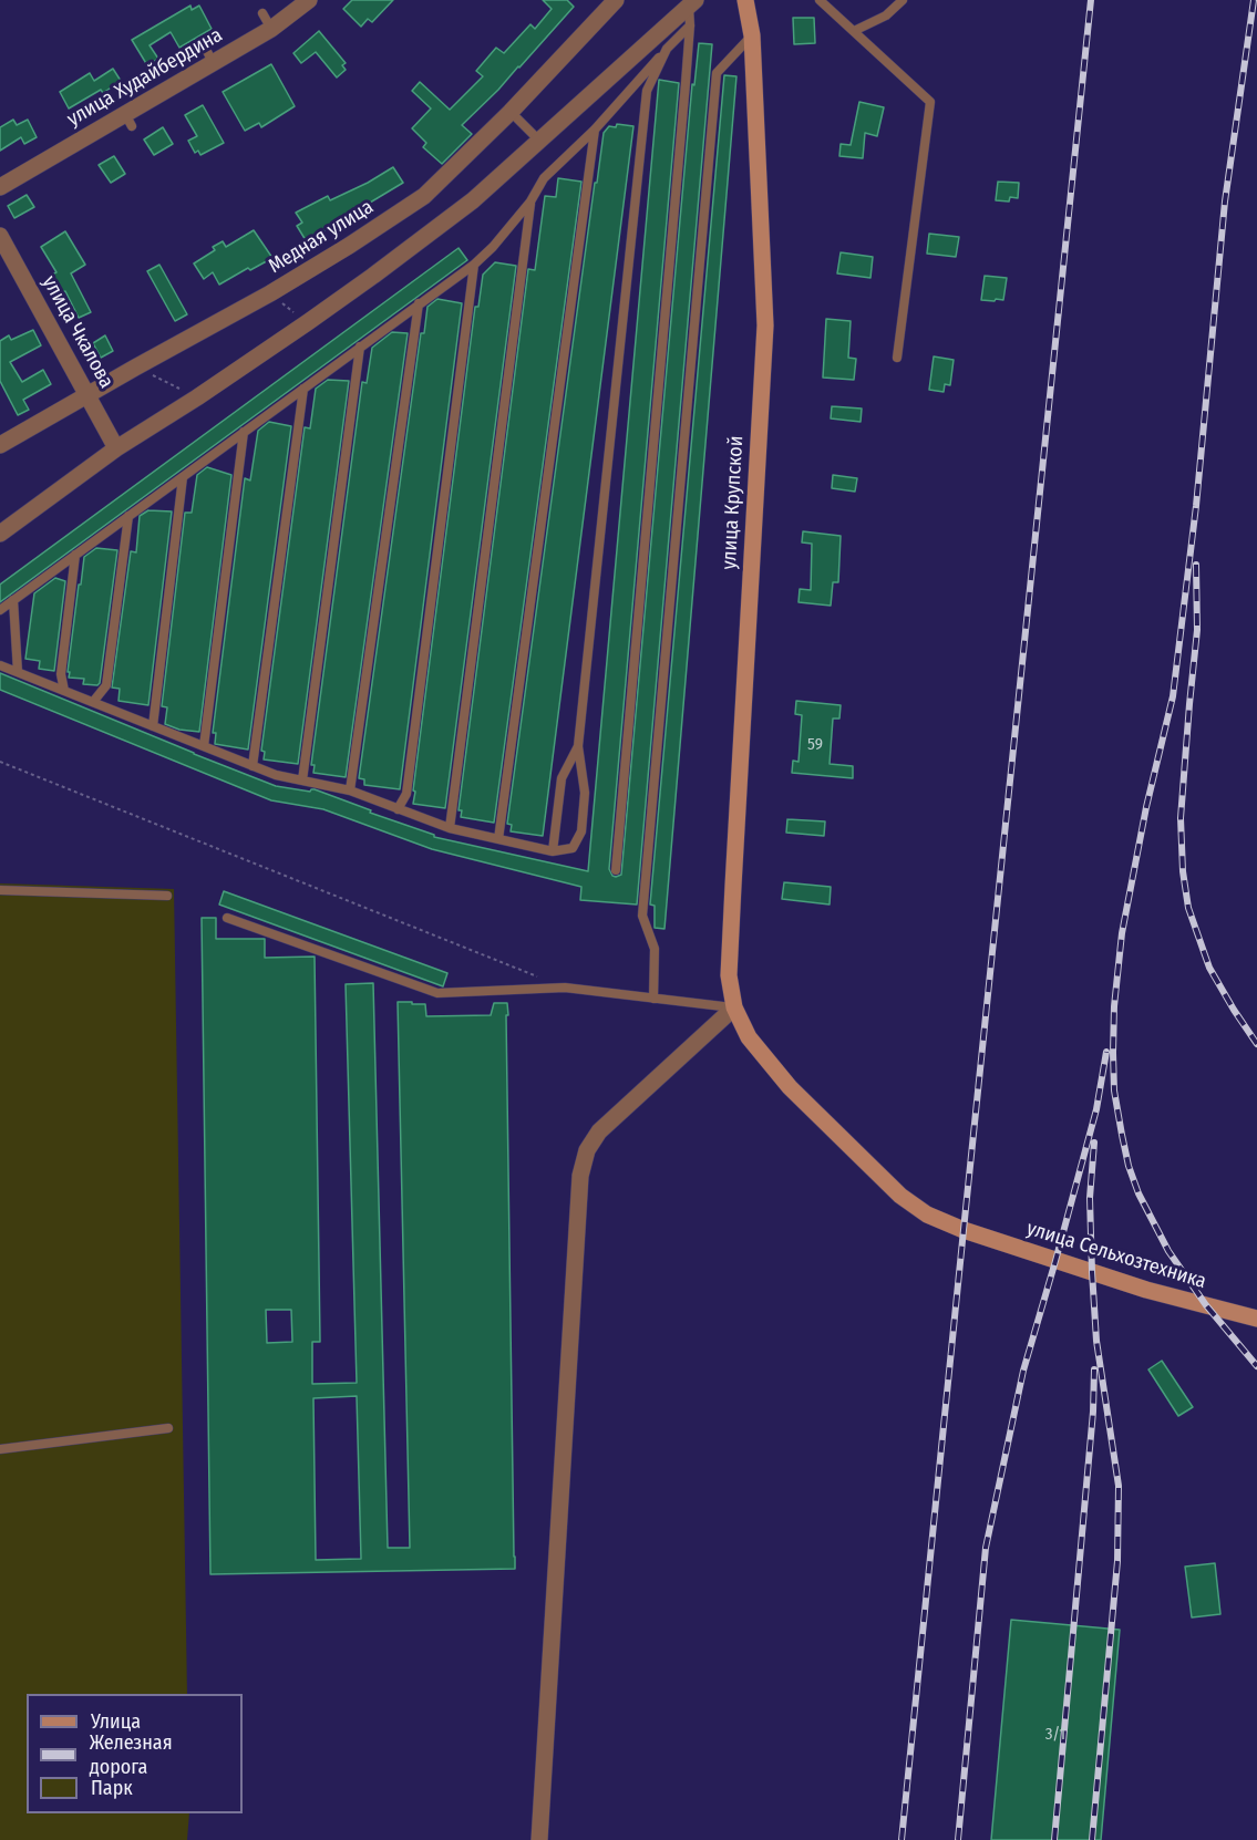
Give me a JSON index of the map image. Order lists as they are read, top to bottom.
{
  "streets": {
    "main road": ["улица Крупской", "улица Сельхозтехника"],
    "street": ["улица Худайбердина", "Медная улица", "улица Чкалова"]
  },
  "crossings": [
    ["Медная улица", "улица Чкалова"],
    ["улица Крупской", "улица Сельхозтехника"]
  ],
  "house_numbers": ["59", "3/1"],
  "legend": ["Улица", "Железная дорога", "Парк"]
}
